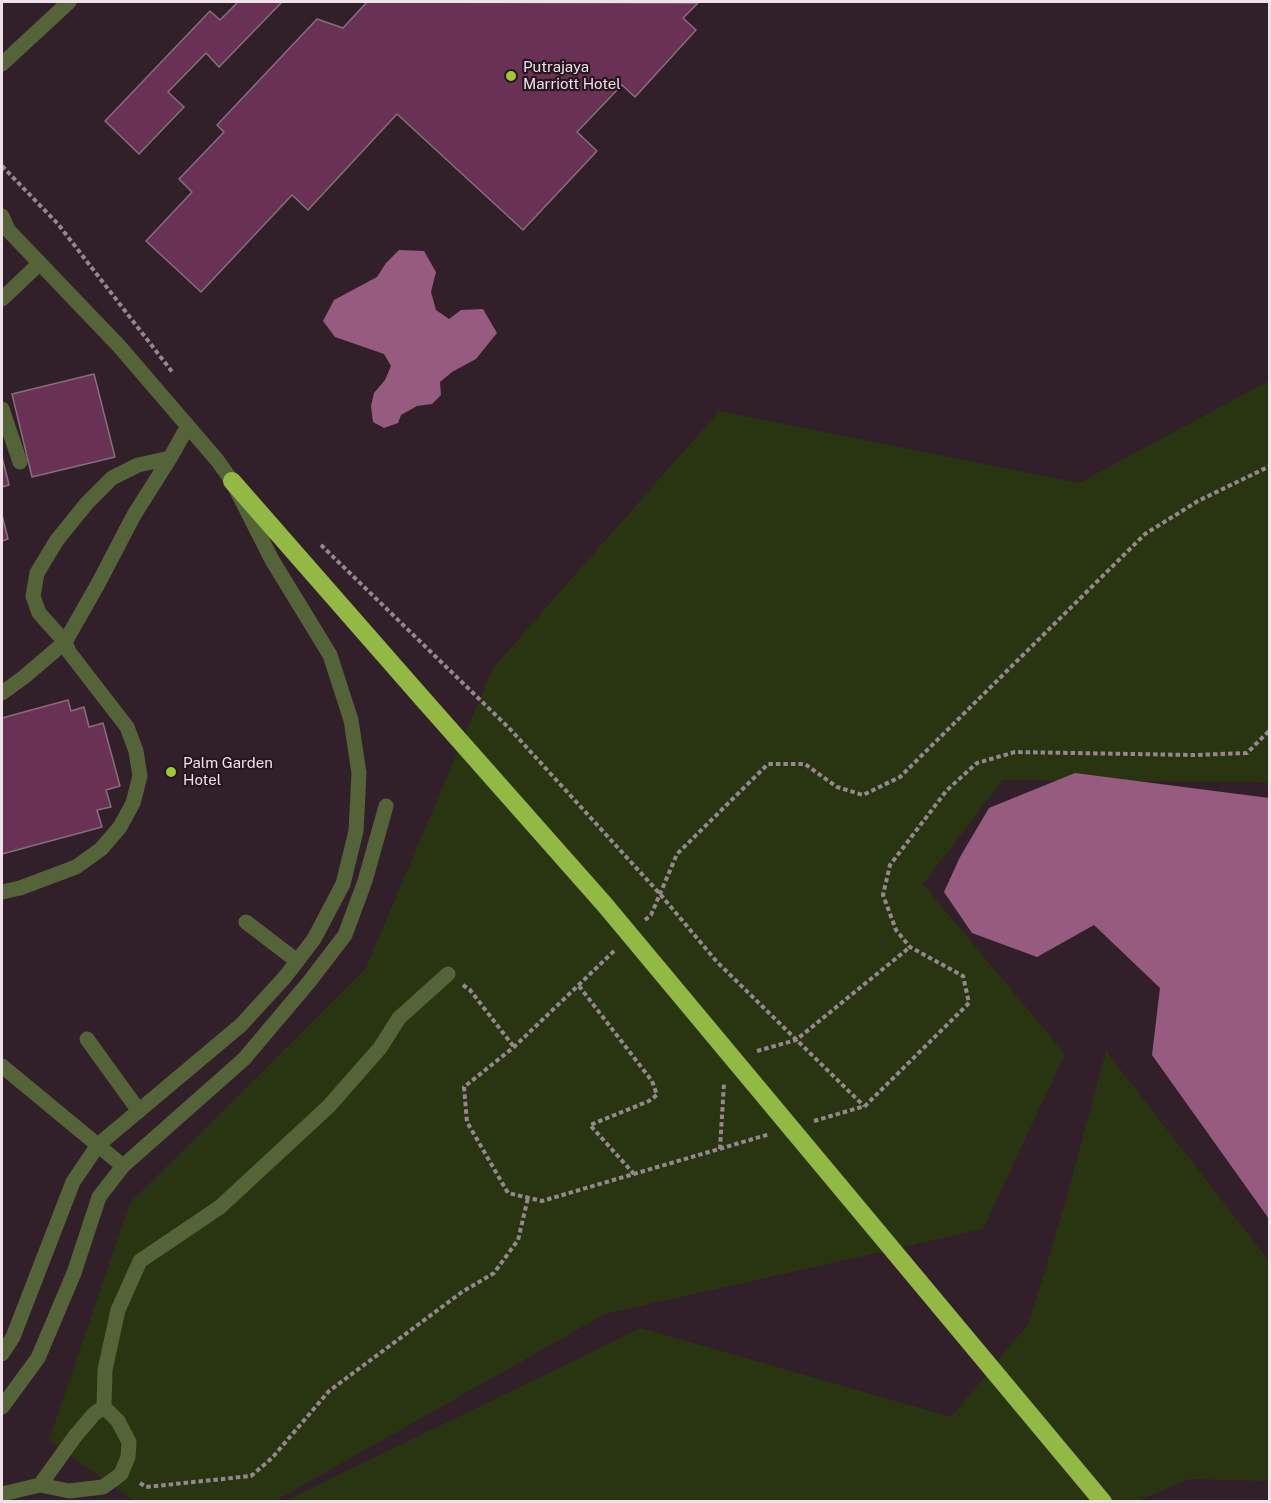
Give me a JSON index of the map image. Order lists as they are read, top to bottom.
{
  "places": ["Putrajaya Marriott Hotel", "Palm Garden Hotel"]
}
